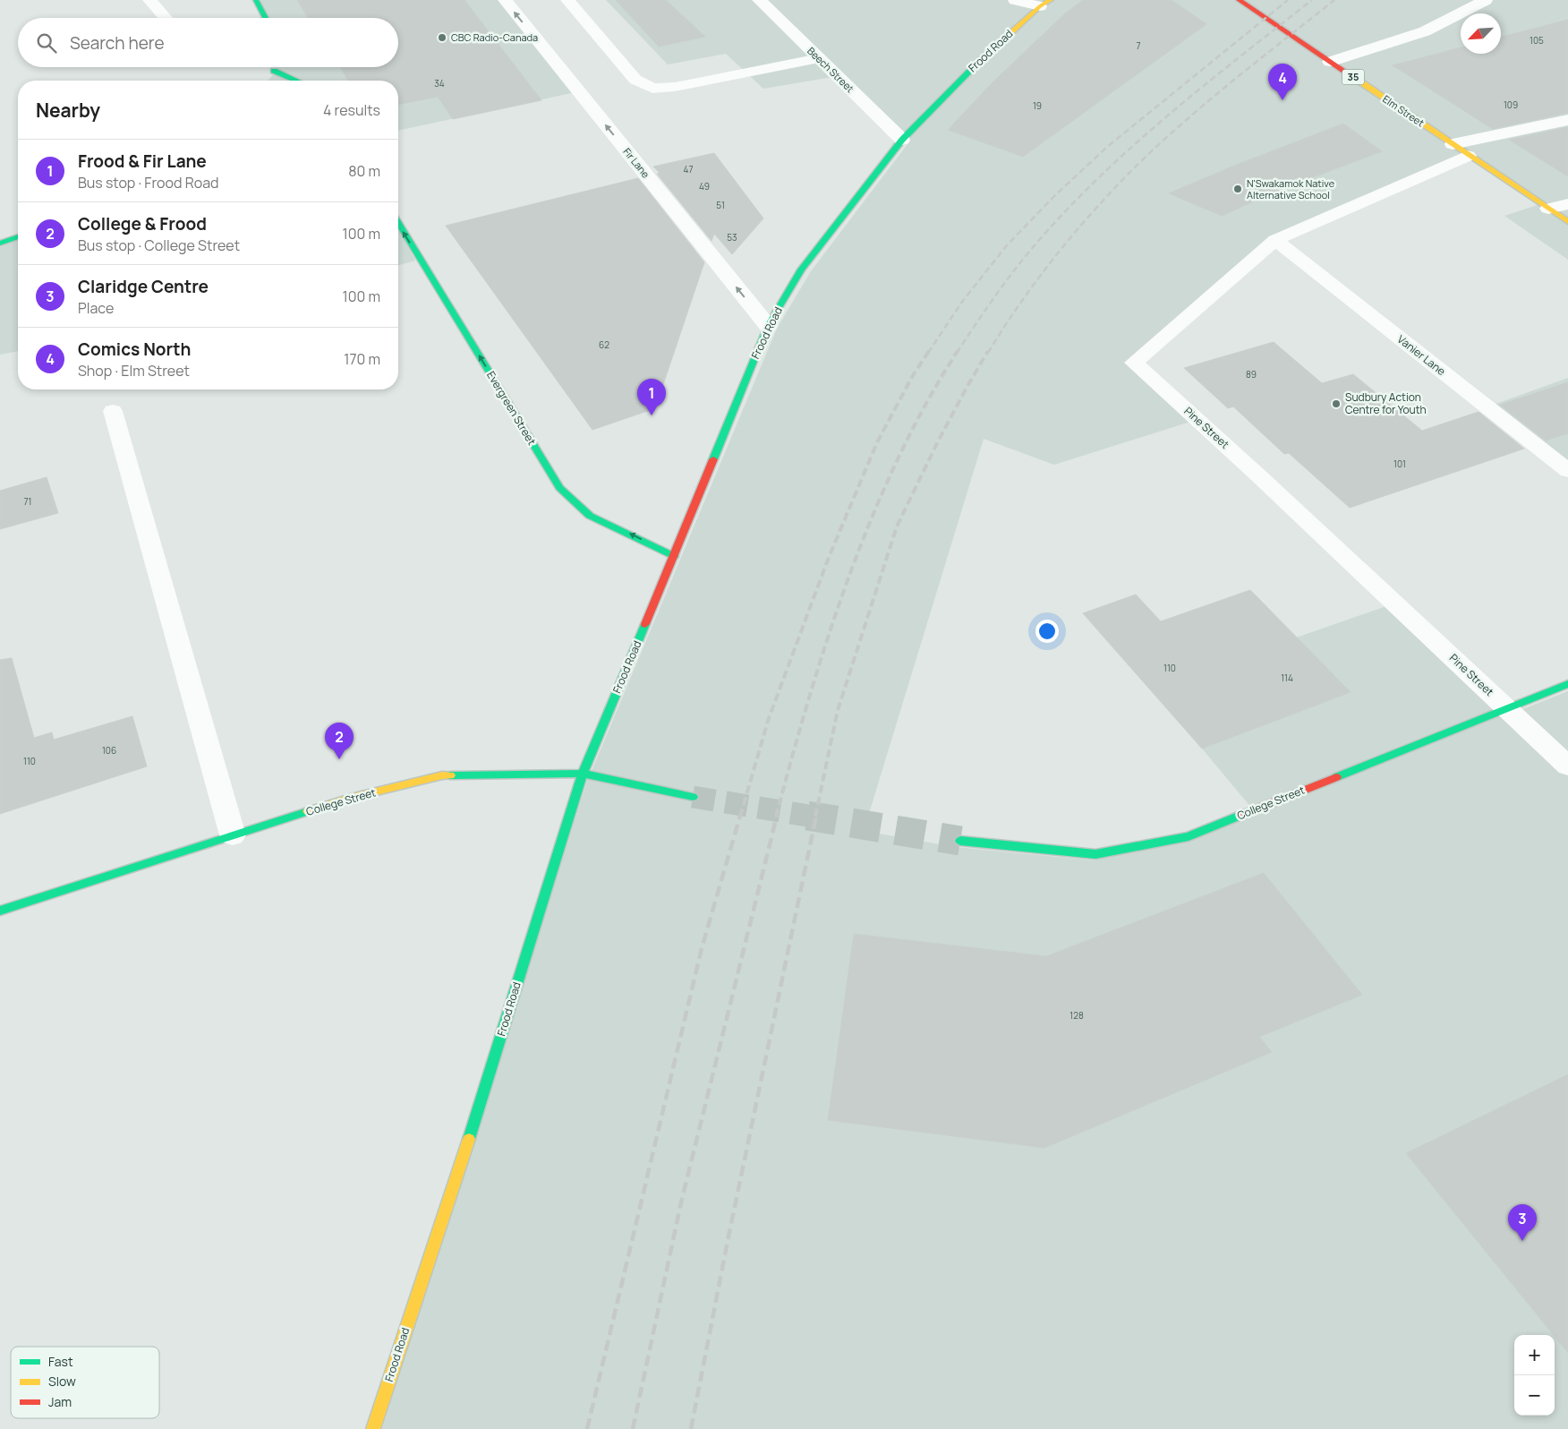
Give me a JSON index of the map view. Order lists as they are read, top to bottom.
{
  "streets": {
    "street": [
      "Frood Road",
      "Beech Street",
      "35",
      "Elm Street",
      "Fir Lane",
      "Vanier Lane",
      "Evergreen Street",
      "Pine Street",
      "College Street"
    ]
  },
  "crossings": [
    ["Frood Road", "Beech Street"],
    ["Frood Road", "Fir Lane"],
    ["Frood Road", "Evergreen Street"],
    ["Frood Road", "College Street"],
    ["Elm Street", "Pine Street"],
    ["Vanier Lane", "Pine Street"],
    ["Pine Street", "College Street"]
  ],
  "one_way": ["Fir Lane", "Evergreen Street"],
  "places": ["CBC Radio-Canada", "N'Swakamok Native Alternative School", "Sudbury Action Centre for Youth"],
  "house_numbers": [
    "105",
    "7",
    "34",
    "109",
    "19",
    "47",
    "49",
    "51",
    "53",
    "62",
    "89",
    "101",
    "71",
    "110",
    "114",
    "106",
    "110",
    "128"
  ],
  "legend": ["Fast", "Slow", "Jam"],
  "north": "bottom left",
  "page": {
    "search": "Search here",
    "pins": [
      "4",
      "1",
      "2",
      "3"
    ],
    "heading": ["Nearby", "4 results"],
    "list": [
      {
        "mark": "1",
        "name": "Frood & Fir Lane",
        "note": "Bus stop · Frood Road",
        "value": "80 m"
      },
      {
        "mark": "2",
        "name": "College & Frood",
        "note": "Bus stop · College Street",
        "value": "100 m"
      },
      {
        "mark": "3",
        "name": "Claridge Centre",
        "note": "Place",
        "value": "100 m"
      },
      {
        "mark": "4",
        "name": "Comics North",
        "note": "Shop · Elm Street",
        "value": "170 m"
      }
    ],
    "map_buttons": ["+", "−"]
  }
}
